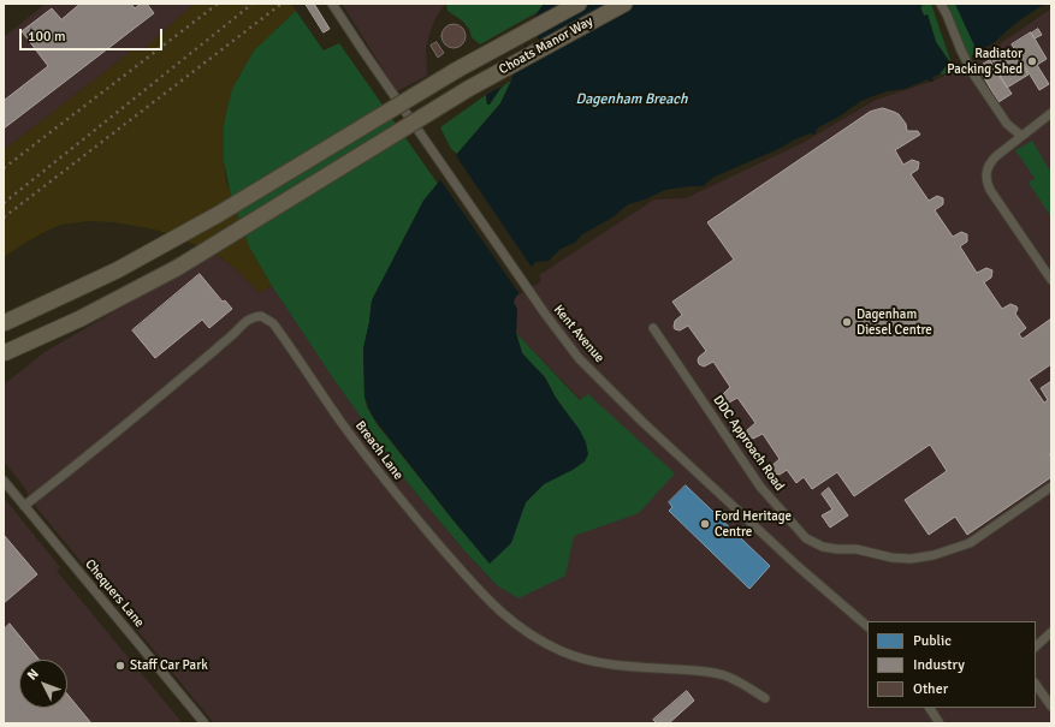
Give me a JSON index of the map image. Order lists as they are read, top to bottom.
{
  "streets": {
    "highway": ["Choats Manor Way"],
    "street": [
      "Kent Avenue",
      "DDC Approach Road",
      "Breach Lane",
      "Chequers Lane"
    ]
  },
  "crossings": [
    ["Breach Lane", "Chequers Lane"]
  ],
  "water": ["Dagenham Breach"],
  "places": [
    "Radiator Packing Shed",
    "Dagenham Diesel Centre",
    "Ford Heritage Centre",
    "Staff Car Park"
  ],
  "legend": ["Public", "Industry", "Other"],
  "scale_bar": "100 m",
  "north": "top left"
}
